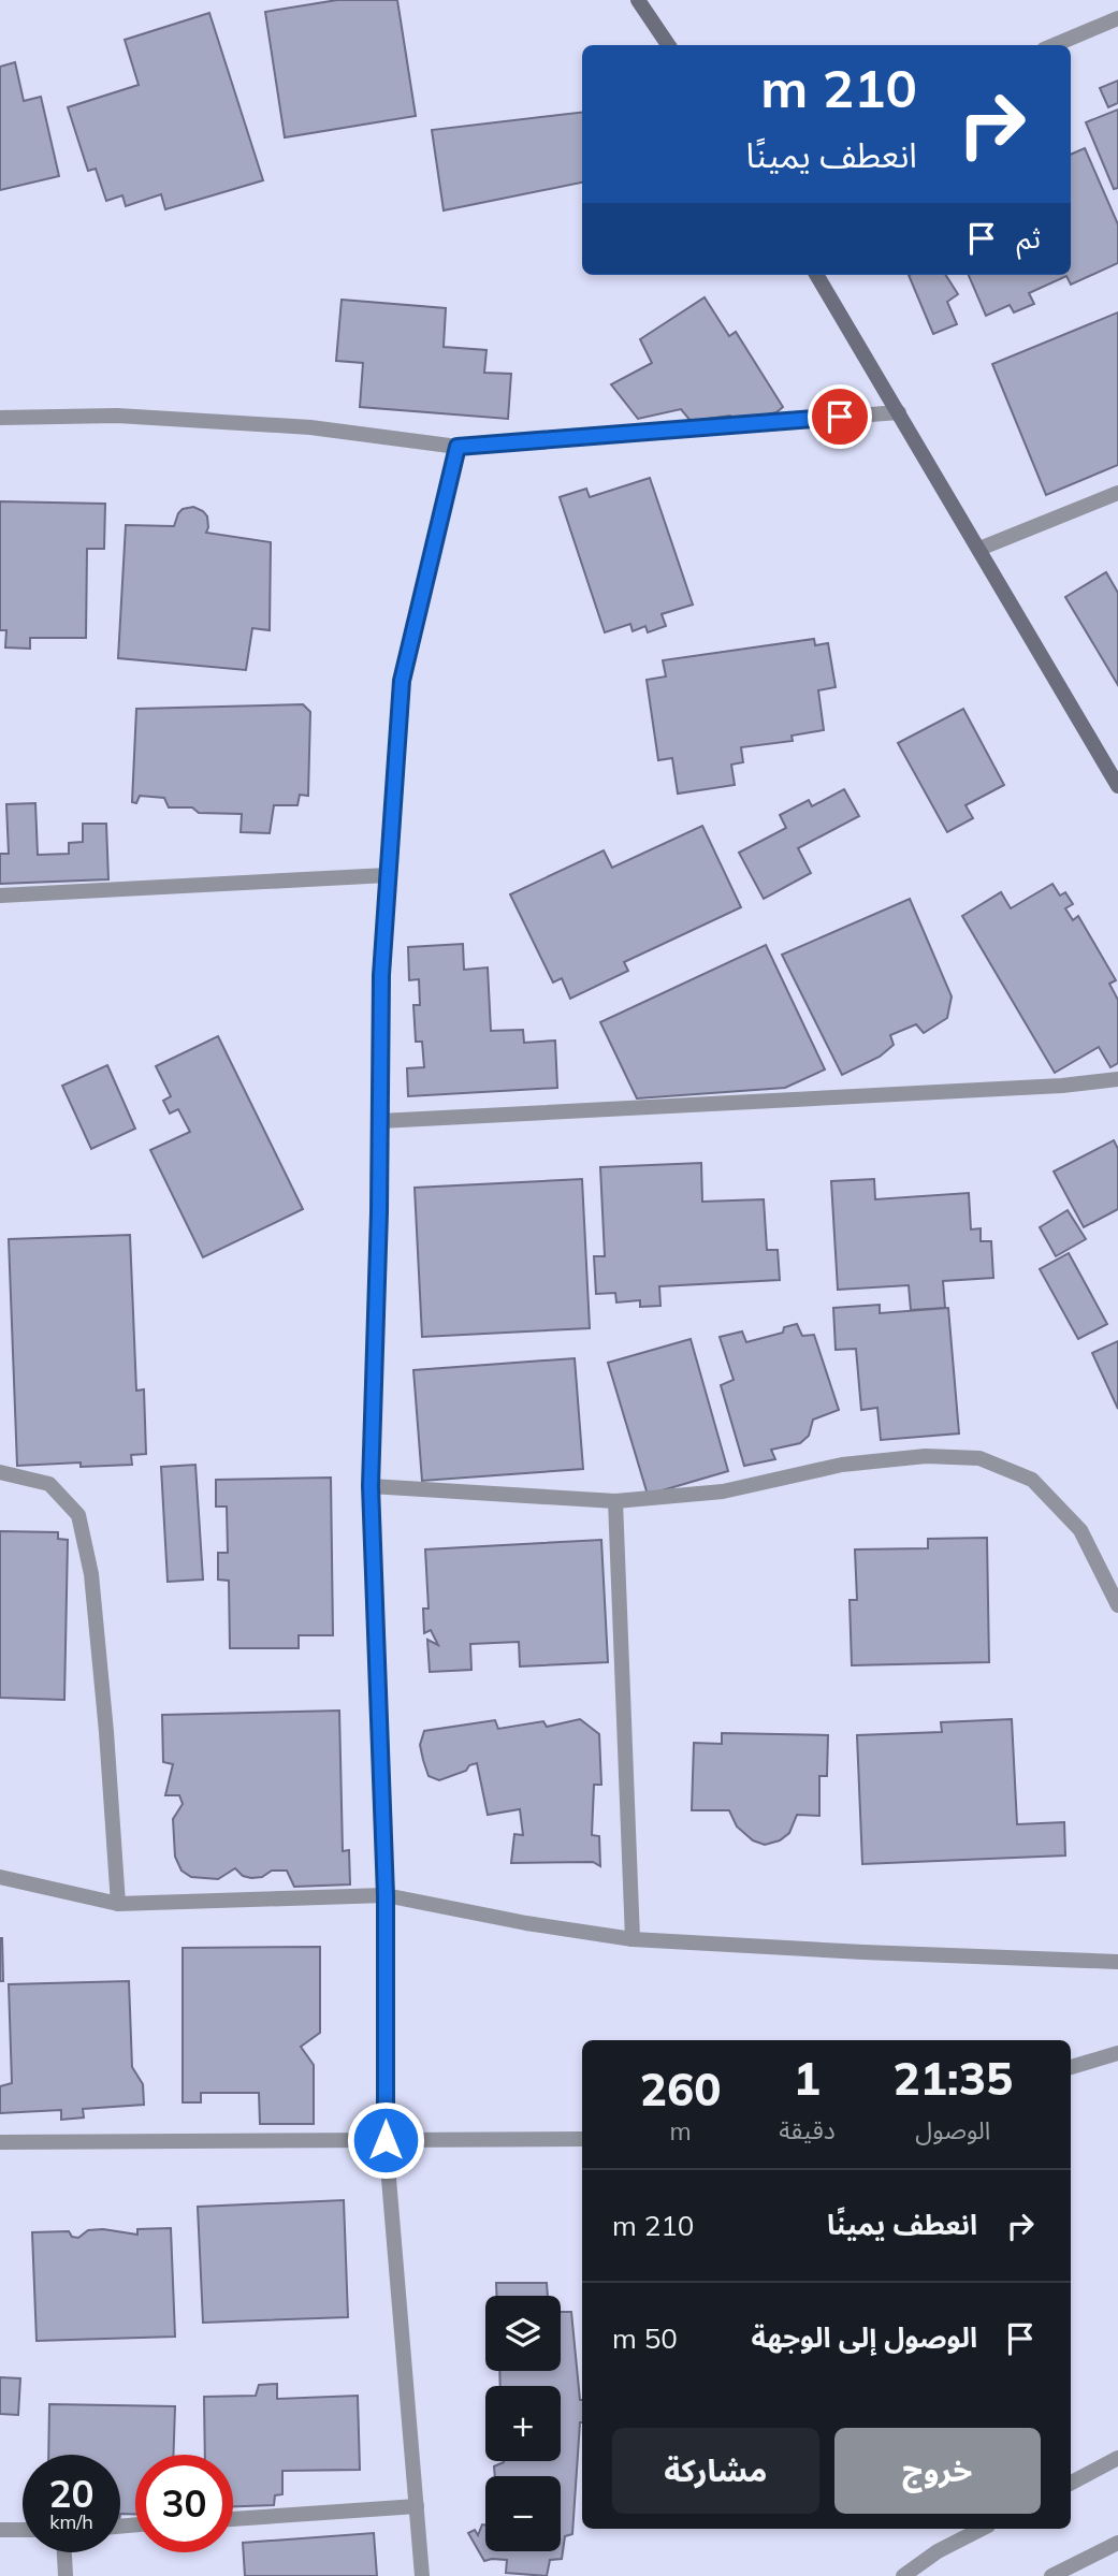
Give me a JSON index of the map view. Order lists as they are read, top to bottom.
{
  "page": {
    "turn": ["210 m", "انعطف يمينًا"],
    "then": "ثم",
    "eta": [
      "21:35",
      "الوصول",
      "1",
      "دقيقة",
      "260",
      "m"
    ],
    "list": [
      {
        "name": "انعطف يمينًا",
        "value": "210 m"
      },
      {
        "name": "الوصول إلى الوجهة",
        "value": "50 m"
      }
    ],
    "map_buttons": ["+", "−"],
    "buttons": ["خروج", "مشاركة"],
    "speed": "20 km/h",
    "limit": "30"
  }
}
